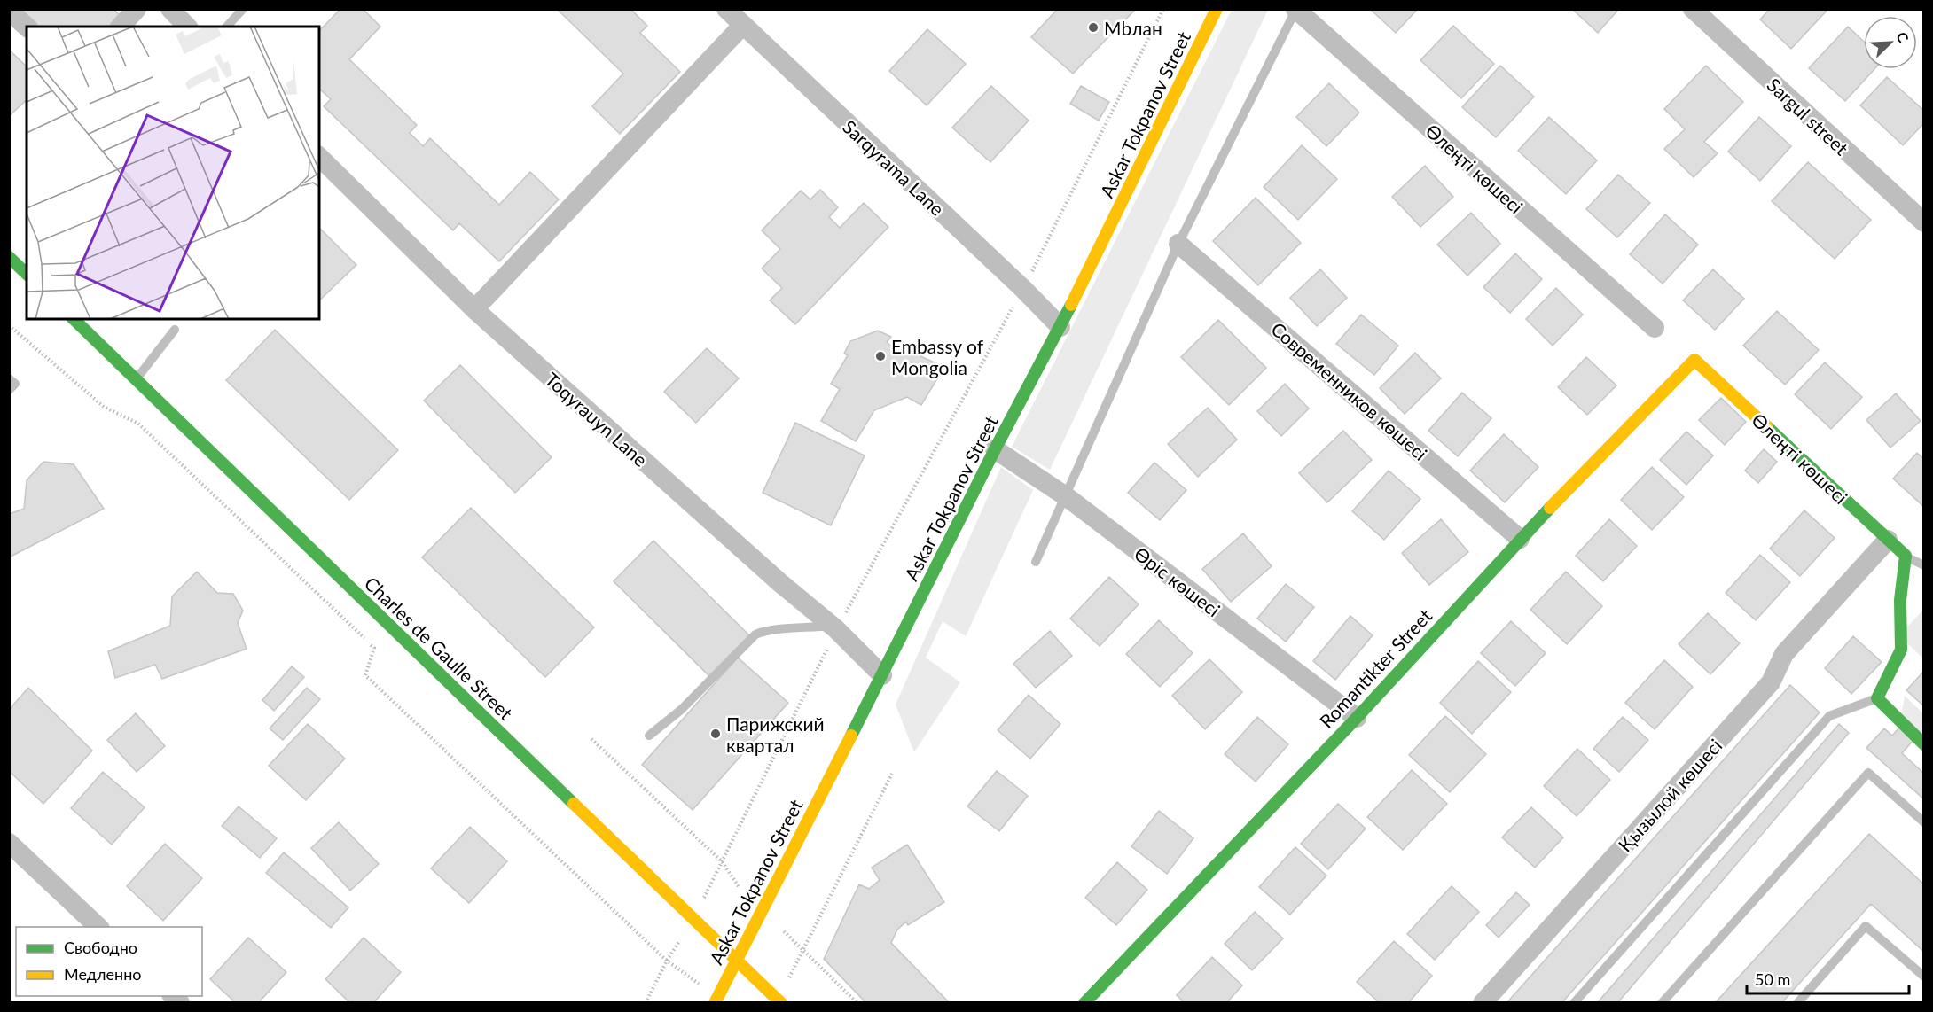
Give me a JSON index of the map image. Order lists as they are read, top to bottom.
{
  "streets": {
    "street": [
      "Askar Tokpanov Street",
      "Sargul street",
      "Sarqyrama Lane",
      "Өлеңті көшесі",
      "Современников көшесі",
      "Toqyrauyn Lane",
      "Өріс көшесі",
      "Charles de Gaulle Street",
      "Romantikter Street",
      "Қызылой көшесі"
    ]
  },
  "crossings": [
    ["Askar Tokpanov Street", "Sarqyrama Lane"],
    ["Askar Tokpanov Street", "Toqyrauyn Lane"],
    ["Askar Tokpanov Street", "Өріс көшесі"],
    ["Askar Tokpanov Street", "Charles de Gaulle Street"],
    ["Өлеңті көшесі", "Romantikter Street"],
    ["Өлеңті көшесі", "Қызылой көшесі"],
    ["Современников көшесі", "Romantikter Street"],
    ["Өріс көшесі", "Romantikter Street"]
  ],
  "places": ["Мbлан", "Embassy of Mongolia", "Парижский квартал"],
  "legend": ["Свободно", "Медленно"],
  "scale_bar": "50 m",
  "north": "top right"
}
